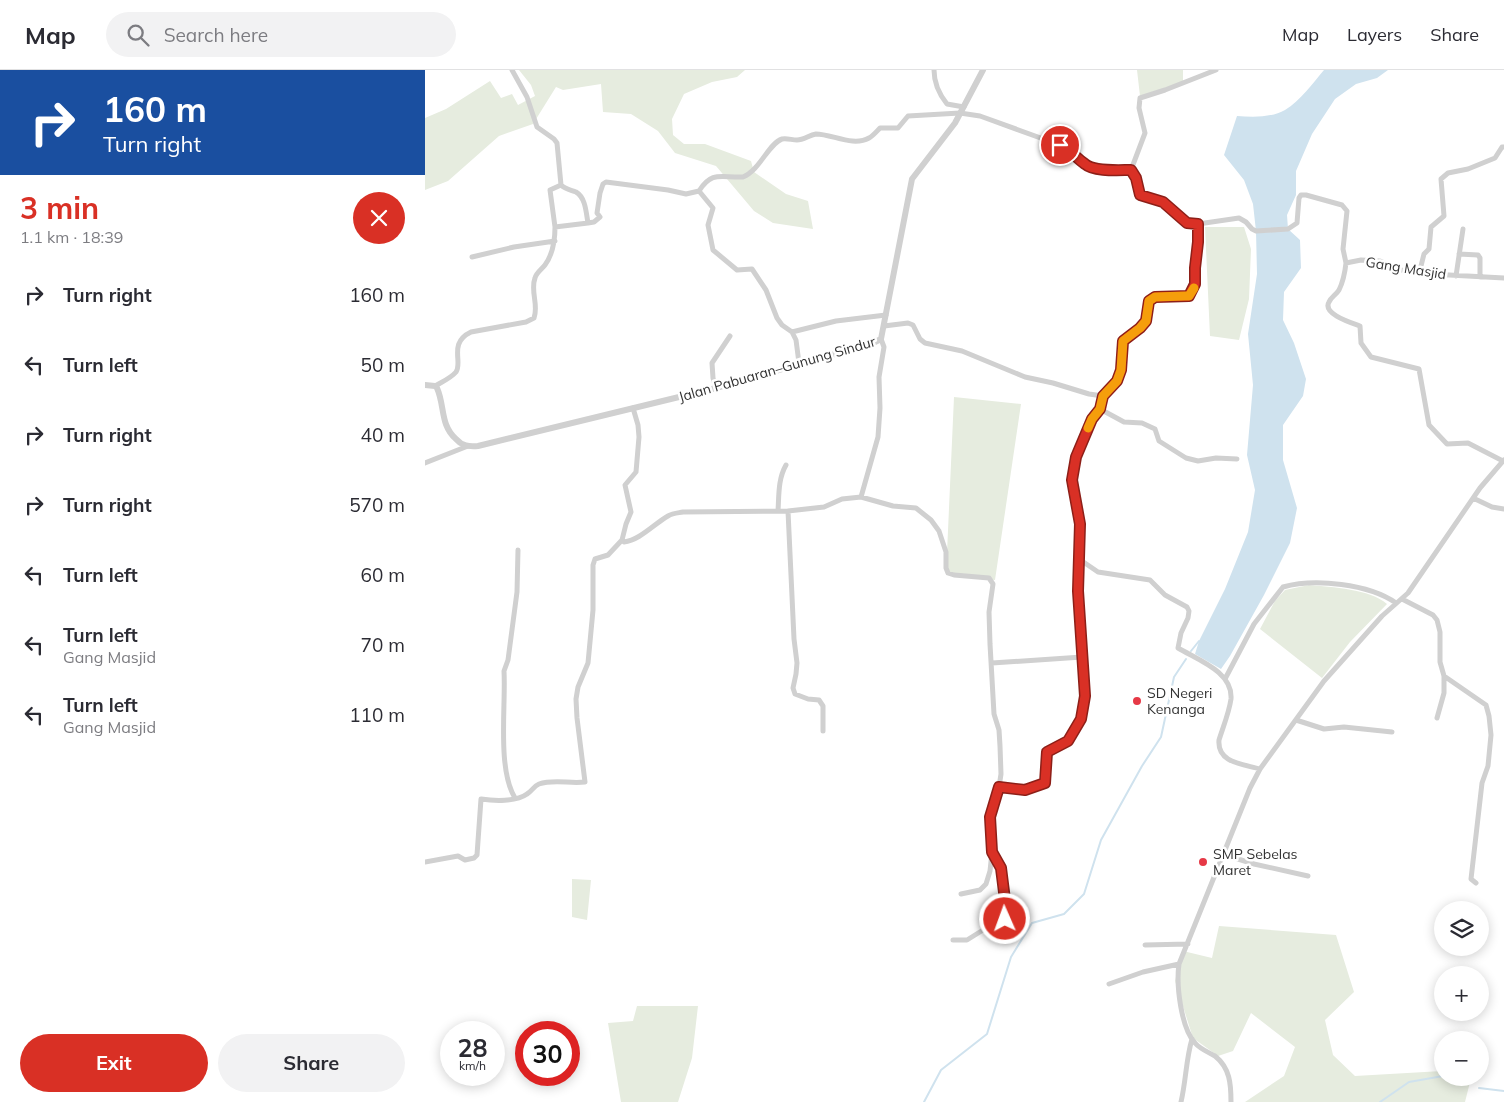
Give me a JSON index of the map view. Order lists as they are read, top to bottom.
{
  "streets": {
    "street": ["Gang Masjid", "Jalan Pabuaran–Gunung Sindur"]
  },
  "places": ["SD Negeri Kenanga", "SMP Sebelas Maret"],
  "page": {
    "header": "Map",
    "search": "Search here",
    "nav": ["Map", "Layers", "Share"],
    "turn": ["160 m", "Turn right"],
    "heading": ["3 min", "1.1 km · 18:39"],
    "list": [
      {
        "name": "Turn right",
        "value": "160 m"
      },
      {
        "name": "Turn left",
        "value": "50 m"
      },
      {
        "name": "Turn right",
        "value": "40 m"
      },
      {
        "name": "Turn right",
        "value": "570 m"
      },
      {
        "name": "Turn left",
        "value": "60 m"
      },
      {
        "name": "Turn left",
        "note": "Gang Masjid",
        "value": "70 m"
      },
      {
        "name": "Turn left",
        "note": "Gang Masjid",
        "value": "110 m"
      }
    ],
    "map_buttons": ["+", "−"],
    "speed": "28 km/h",
    "limit": "30",
    "buttons": ["Exit", "Share"]
  }
}
